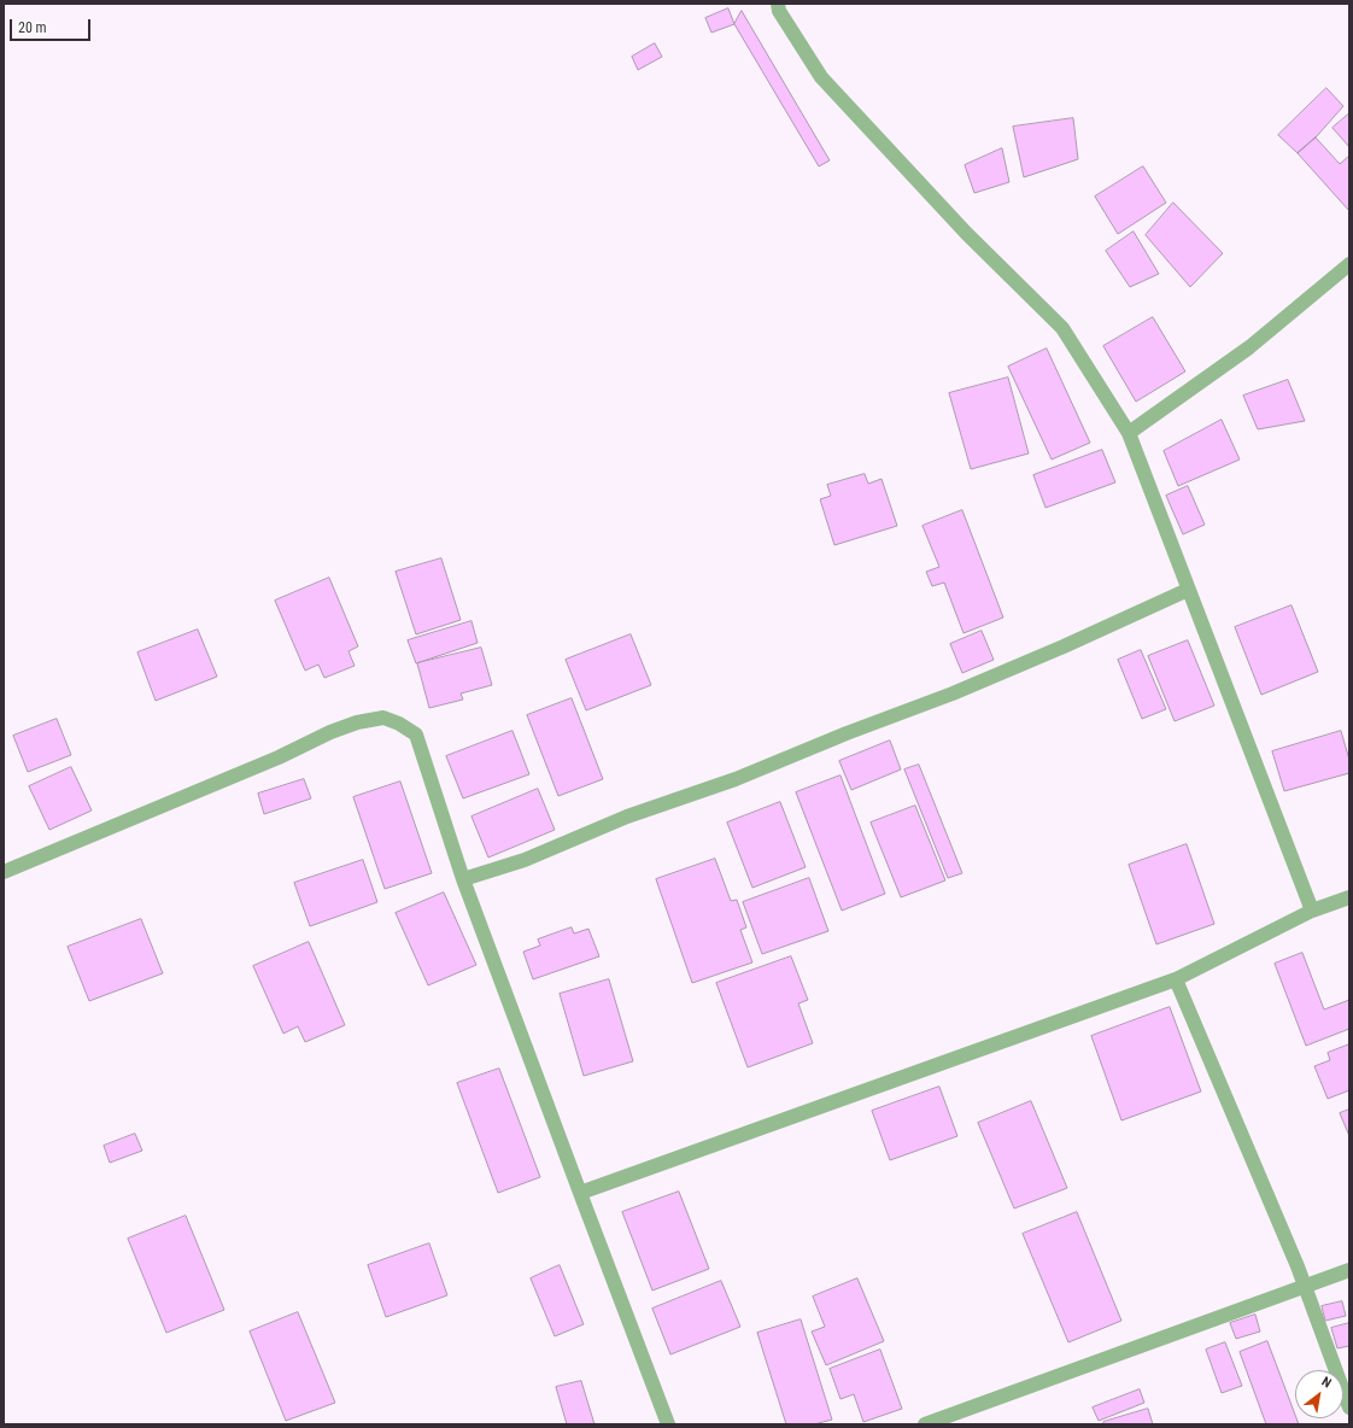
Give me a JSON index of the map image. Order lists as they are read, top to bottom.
{
  "scale_bar": "20 m",
  "north": "top right"
}
